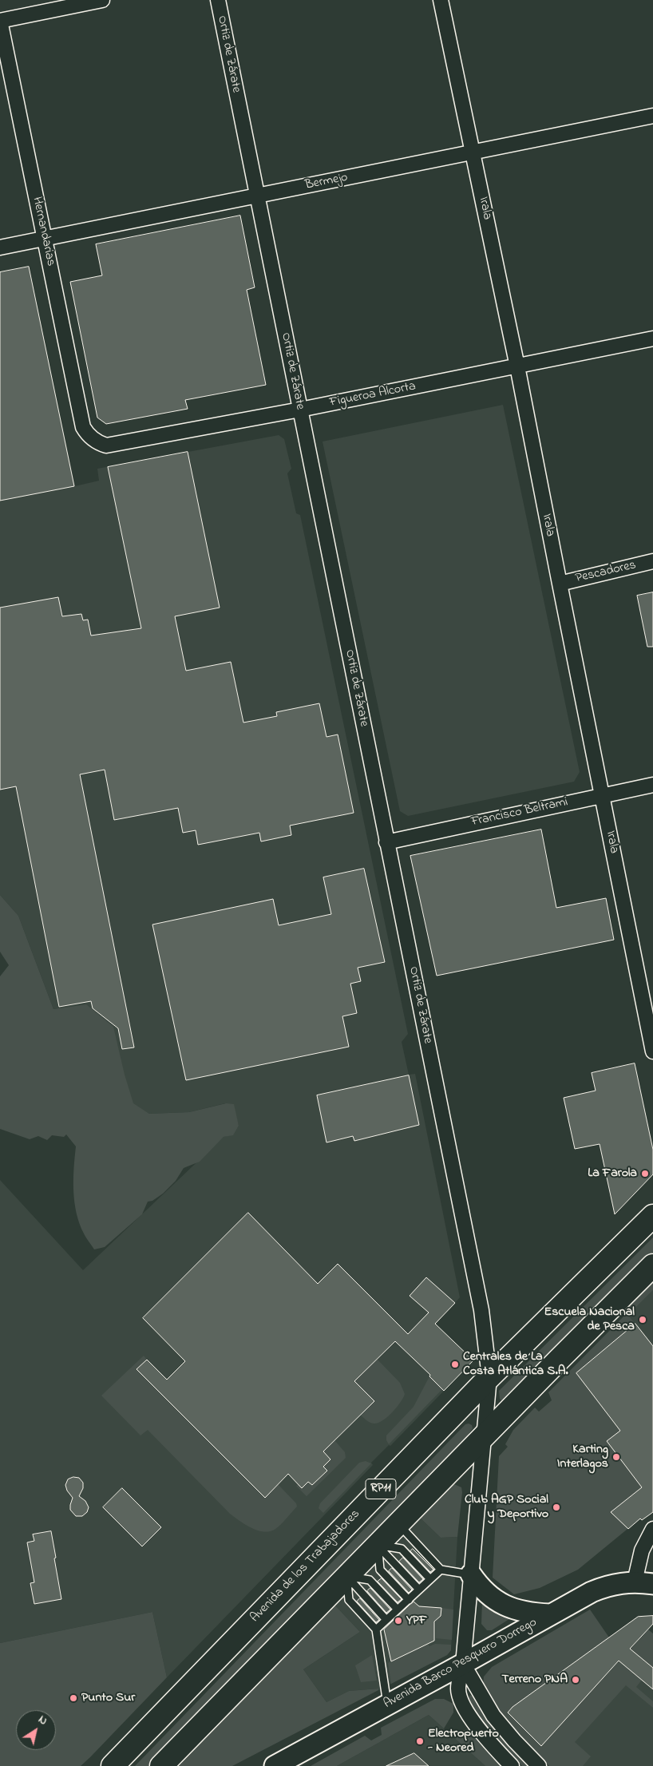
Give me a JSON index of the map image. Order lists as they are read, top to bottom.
{
  "streets": {
    "main road": ["RP11", "Avenida de los Trabajadores", "Avenida Barco Pesquero Dorrego"],
    "street": [
      "Ortiz de Zárate",
      "Bermejo",
      "Irala",
      "Hernandarias",
      "Figueroa Alcorta",
      "Pescadores",
      "Francisco Beltrami"
    ]
  },
  "crossings": [
    ["Ortiz de Zárate", "Bermejo"],
    ["Ortiz de Zárate", "Figueroa Alcorta"],
    ["Ortiz de Zárate", "Francisco Beltrami"],
    ["Ortiz de Zárate", "RP11"],
    ["Ortiz de Zárate", "Avenida de los Trabajadores"],
    ["Ortiz de Zárate", "Avenida Barco Pesquero Dorrego"],
    ["Bermejo", "Irala"],
    ["Bermejo", "Hernandarias"],
    ["Irala", "Figueroa Alcorta"],
    ["Irala", "Pescadores"],
    ["Irala", "Francisco Beltrami"],
    ["Hernandarias", "Figueroa Alcorta"]
  ],
  "places": [
    "La Farola",
    "Escuela Nacional de Pesca",
    "Centrales de La Costa Atlántica S.A.",
    "Karting Interlagos",
    "Club AGP Social y Deportivo",
    "YPF",
    "Terreno PNA",
    "Punto Sur",
    "Electropuerto - Neored"
  ],
  "north": "top right"
}
